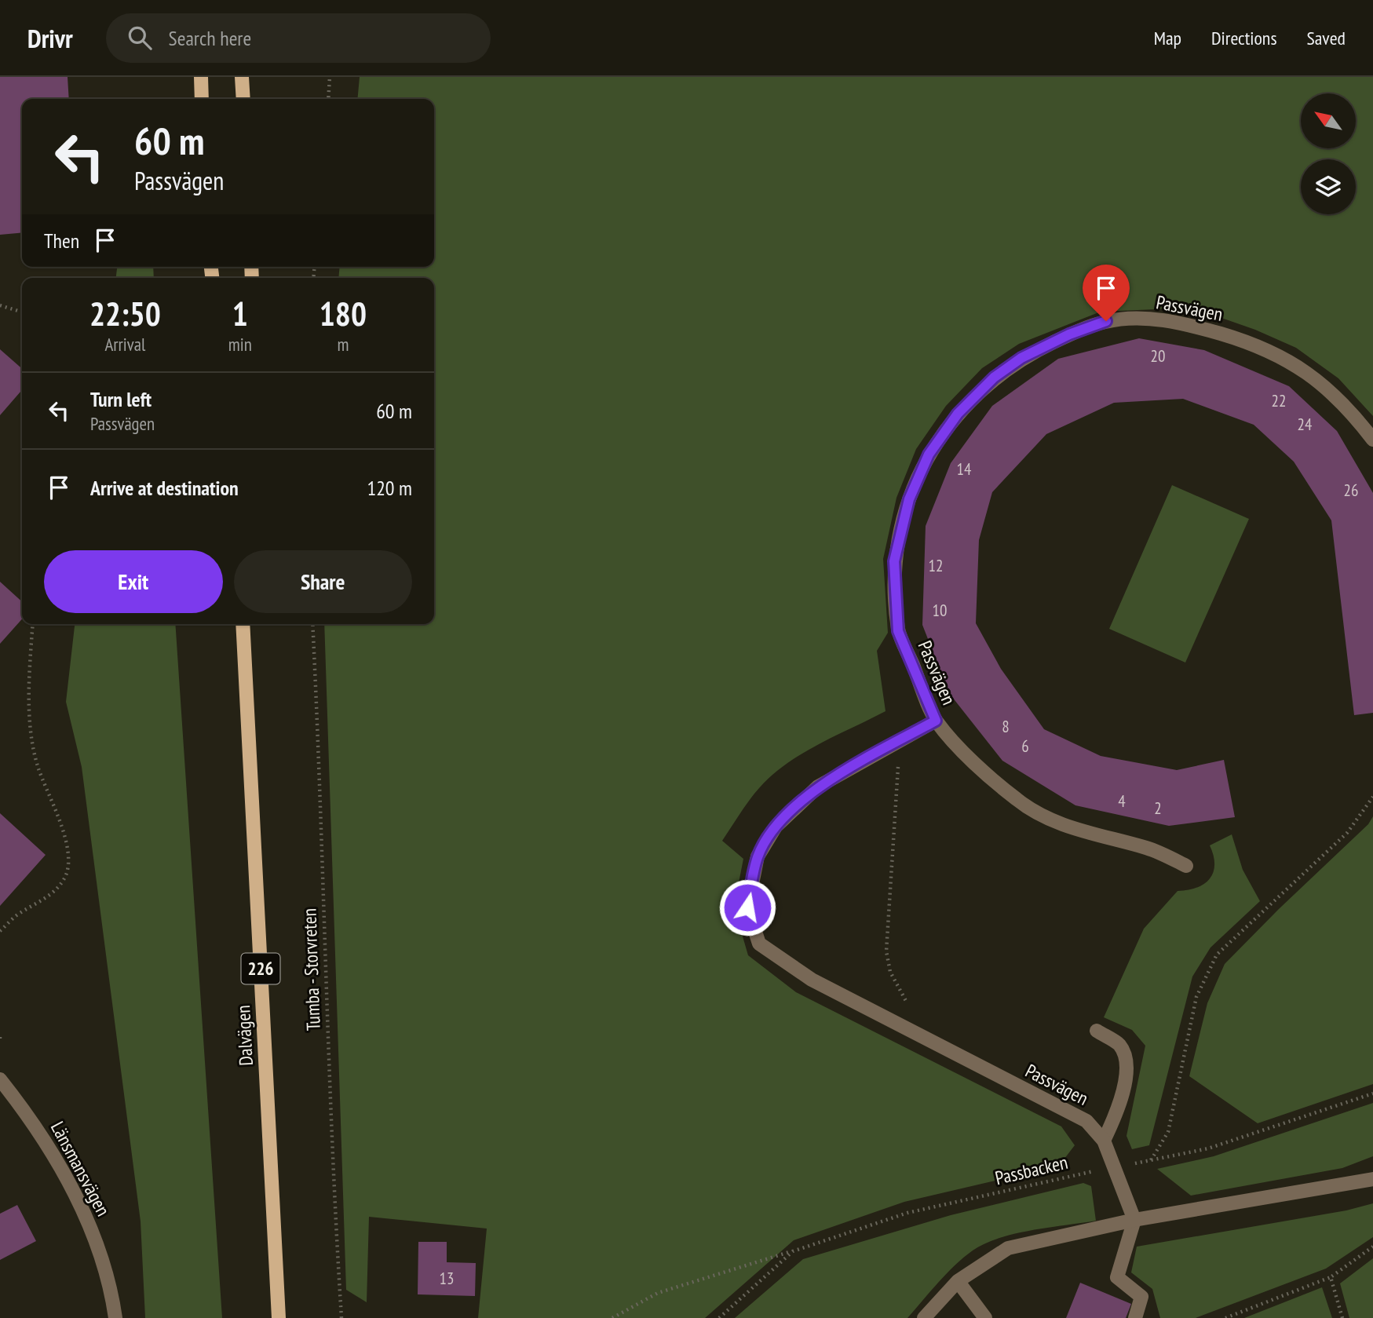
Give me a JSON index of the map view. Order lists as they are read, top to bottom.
{
  "streets": {
    "main road": ["226", "Dalvägen"],
    "street": ["Passvägen", "Länsmansvägen"],
    "path": ["Tumba - Storvreten", "Passbacken"]
  },
  "crossings": [
    ["Passvägen", "Passbacken"]
  ],
  "house_numbers": [
    "20",
    "22",
    "24",
    "14",
    "26",
    "12",
    "10",
    "8",
    "6",
    "4",
    "2",
    "13"
  ],
  "north": "top left",
  "page": {
    "header": "Drivr",
    "search": "Search here",
    "nav": ["Map", "Directions", "Saved"],
    "turn": ["60 m", "Passvägen"],
    "then": "Then",
    "eta": [
      "22:50",
      "Arrival",
      "1",
      "min",
      "180",
      "m"
    ],
    "list": [
      {
        "name": "Turn left",
        "note": "Passvägen",
        "value": "60 m"
      },
      {
        "name": "Arrive at destination",
        "value": "120 m"
      }
    ],
    "buttons": ["Exit", "Share"]
  }
}
